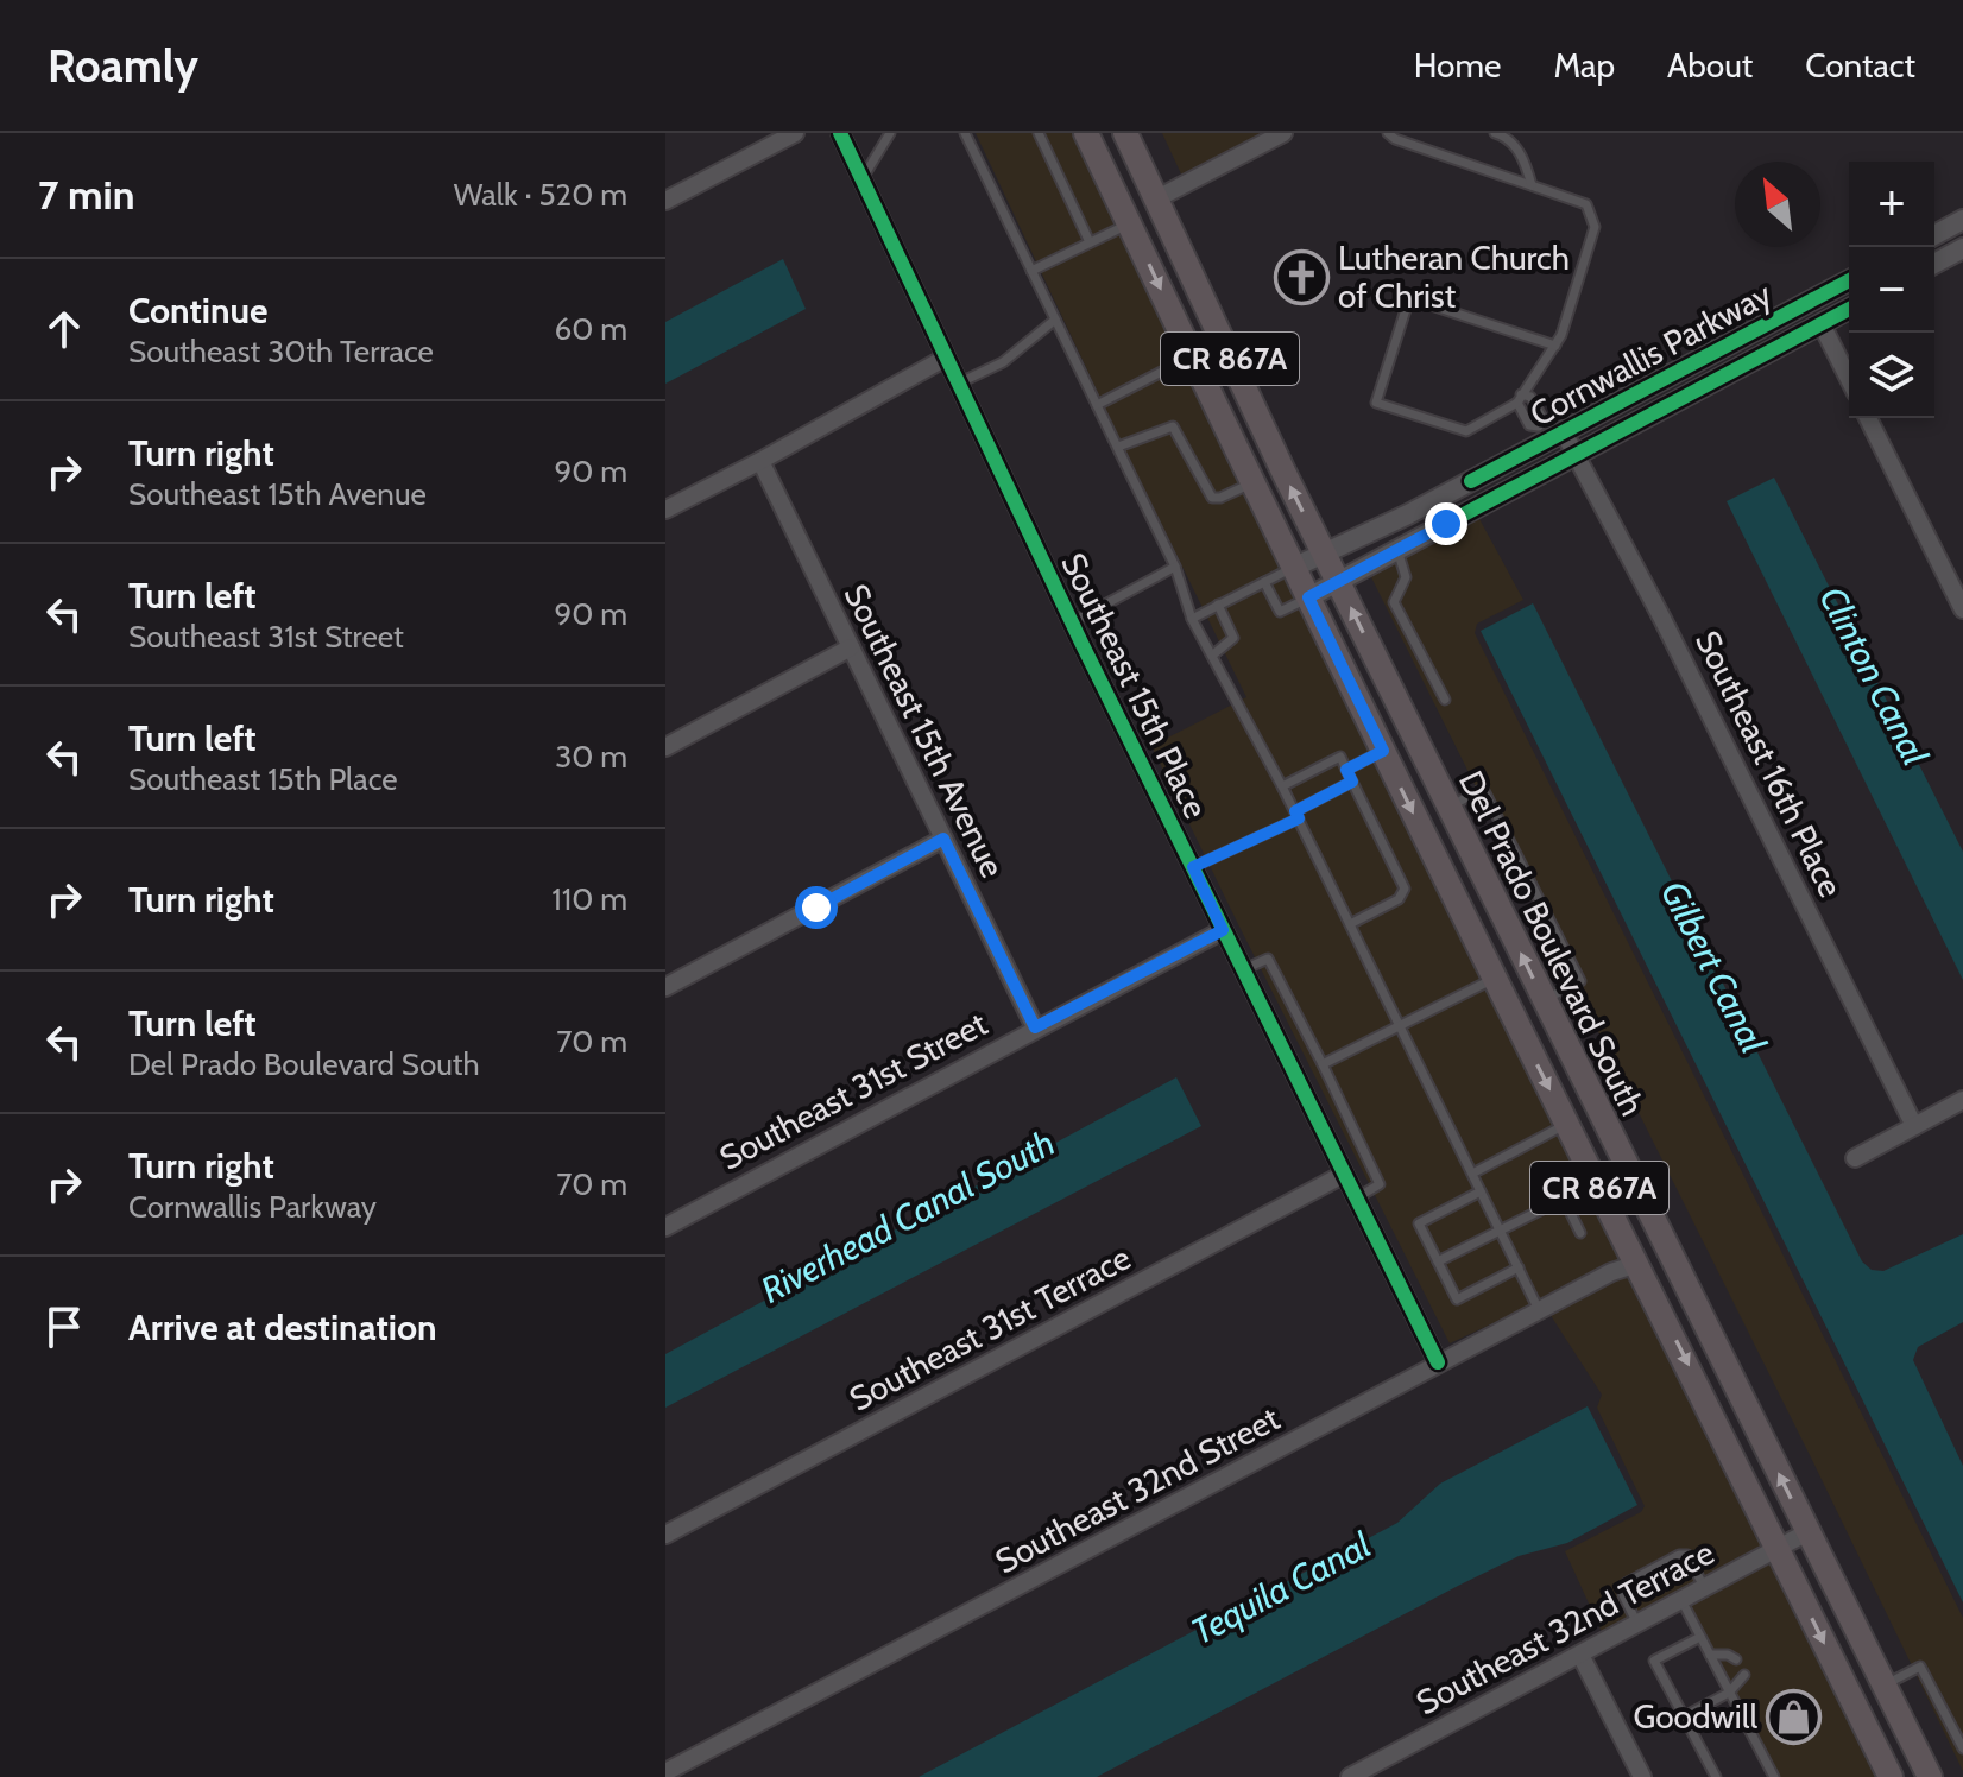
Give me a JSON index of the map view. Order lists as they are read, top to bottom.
{
  "streets": {
    "main road": ["CR 867A", "Del Prado Boulevard South"],
    "street": [
      "Cornwallis Parkway",
      "Southeast 15th Place",
      "Southeast 15th Avenue",
      "Southeast 16th Place",
      "Southeast 31st Street",
      "Southeast 31st Terrace",
      "Southeast 32nd Street",
      "Southeast 32nd Terrace"
    ]
  },
  "crossings": [
    ["Cornwallis Parkway", "Southeast 16th Place"],
    ["Cornwallis Parkway", "Del Prado Boulevard South"],
    ["Southeast 15th Place", "Southeast 31st Street"],
    ["Southeast 15th Place", "Southeast 31st Terrace"],
    ["Southeast 15th Place", "Southeast 32nd Street"],
    ["Southeast 15th Avenue", "Southeast 31st Street"],
    ["Del Prado Boulevard South", "Southeast 32nd Street"],
    ["Del Prado Boulevard South", "Southeast 32nd Terrace"]
  ],
  "water": [
    "Clinton Canal",
    "Gilbert Canal",
    "Riverhead Canal South",
    "Tequila Canal"
  ],
  "places": {
    "church": ["Lutheran Church of Christ"],
    "shop": ["Goodwill"]
  },
  "north": "top left",
  "page": {
    "header": "Roamly",
    "nav": [
      "Home",
      "Map",
      "About",
      "Contact"
    ],
    "heading": ["7 min", "Walk · 520 m"],
    "map_buttons": ["+", "−"],
    "list": [
      ["Continue", "Southeast 30th Terrace", "60 m"],
      ["Turn right", "Southeast 15th Avenue", "90 m"],
      ["Turn left", "Southeast 31st Street", "90 m"],
      ["Turn left", "Southeast 15th Place", "30 m"],
      ["Turn right", "110 m"],
      ["Turn left", "Del Prado Boulevard South", "70 m"],
      ["Turn right", "Cornwallis Parkway", "70 m"],
      "Arrive at destination"
    ]
  }
}
